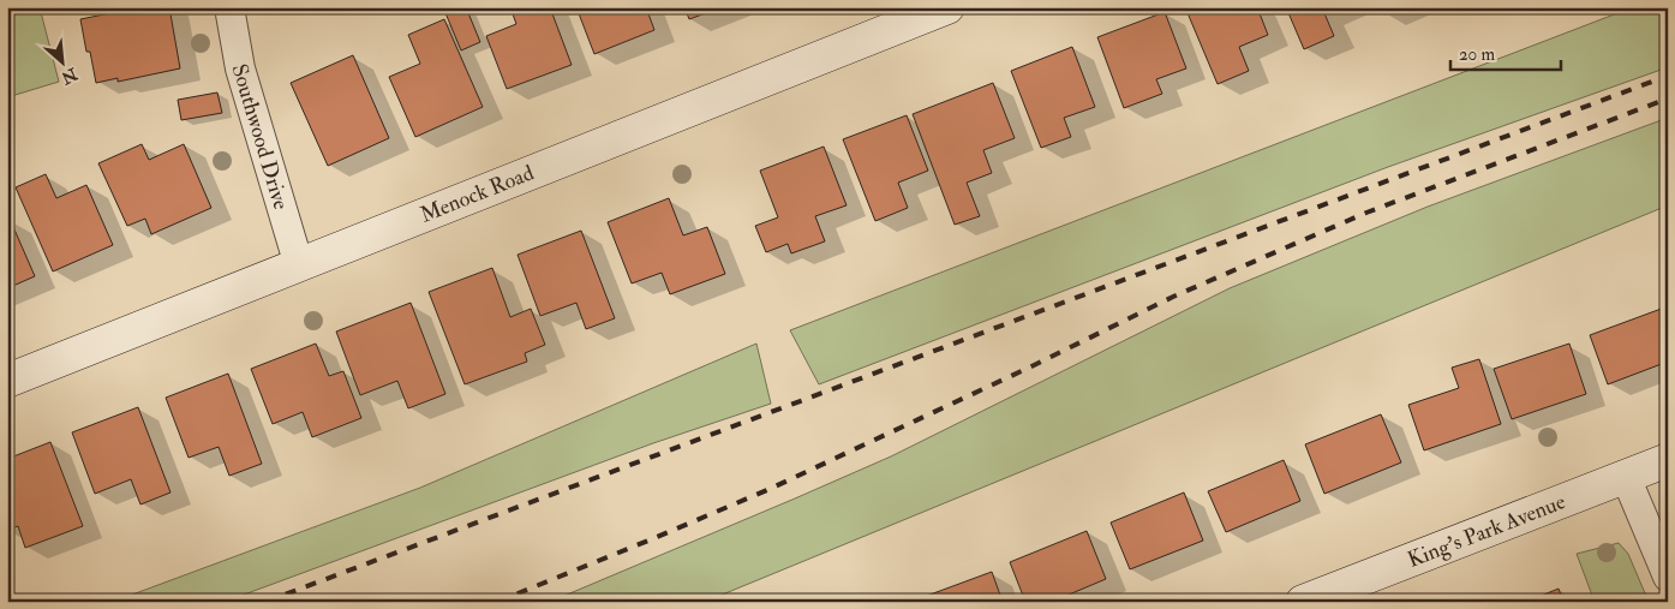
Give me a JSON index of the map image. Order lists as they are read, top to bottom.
{
  "streets": {
    "street": ["Southwood Drive", "Menock Road", "King's Park Avenue"]
  },
  "crossings": [
    ["Southwood Drive", "Menock Road"]
  ],
  "scale_bar": "20 m",
  "north": "bottom right"
}
